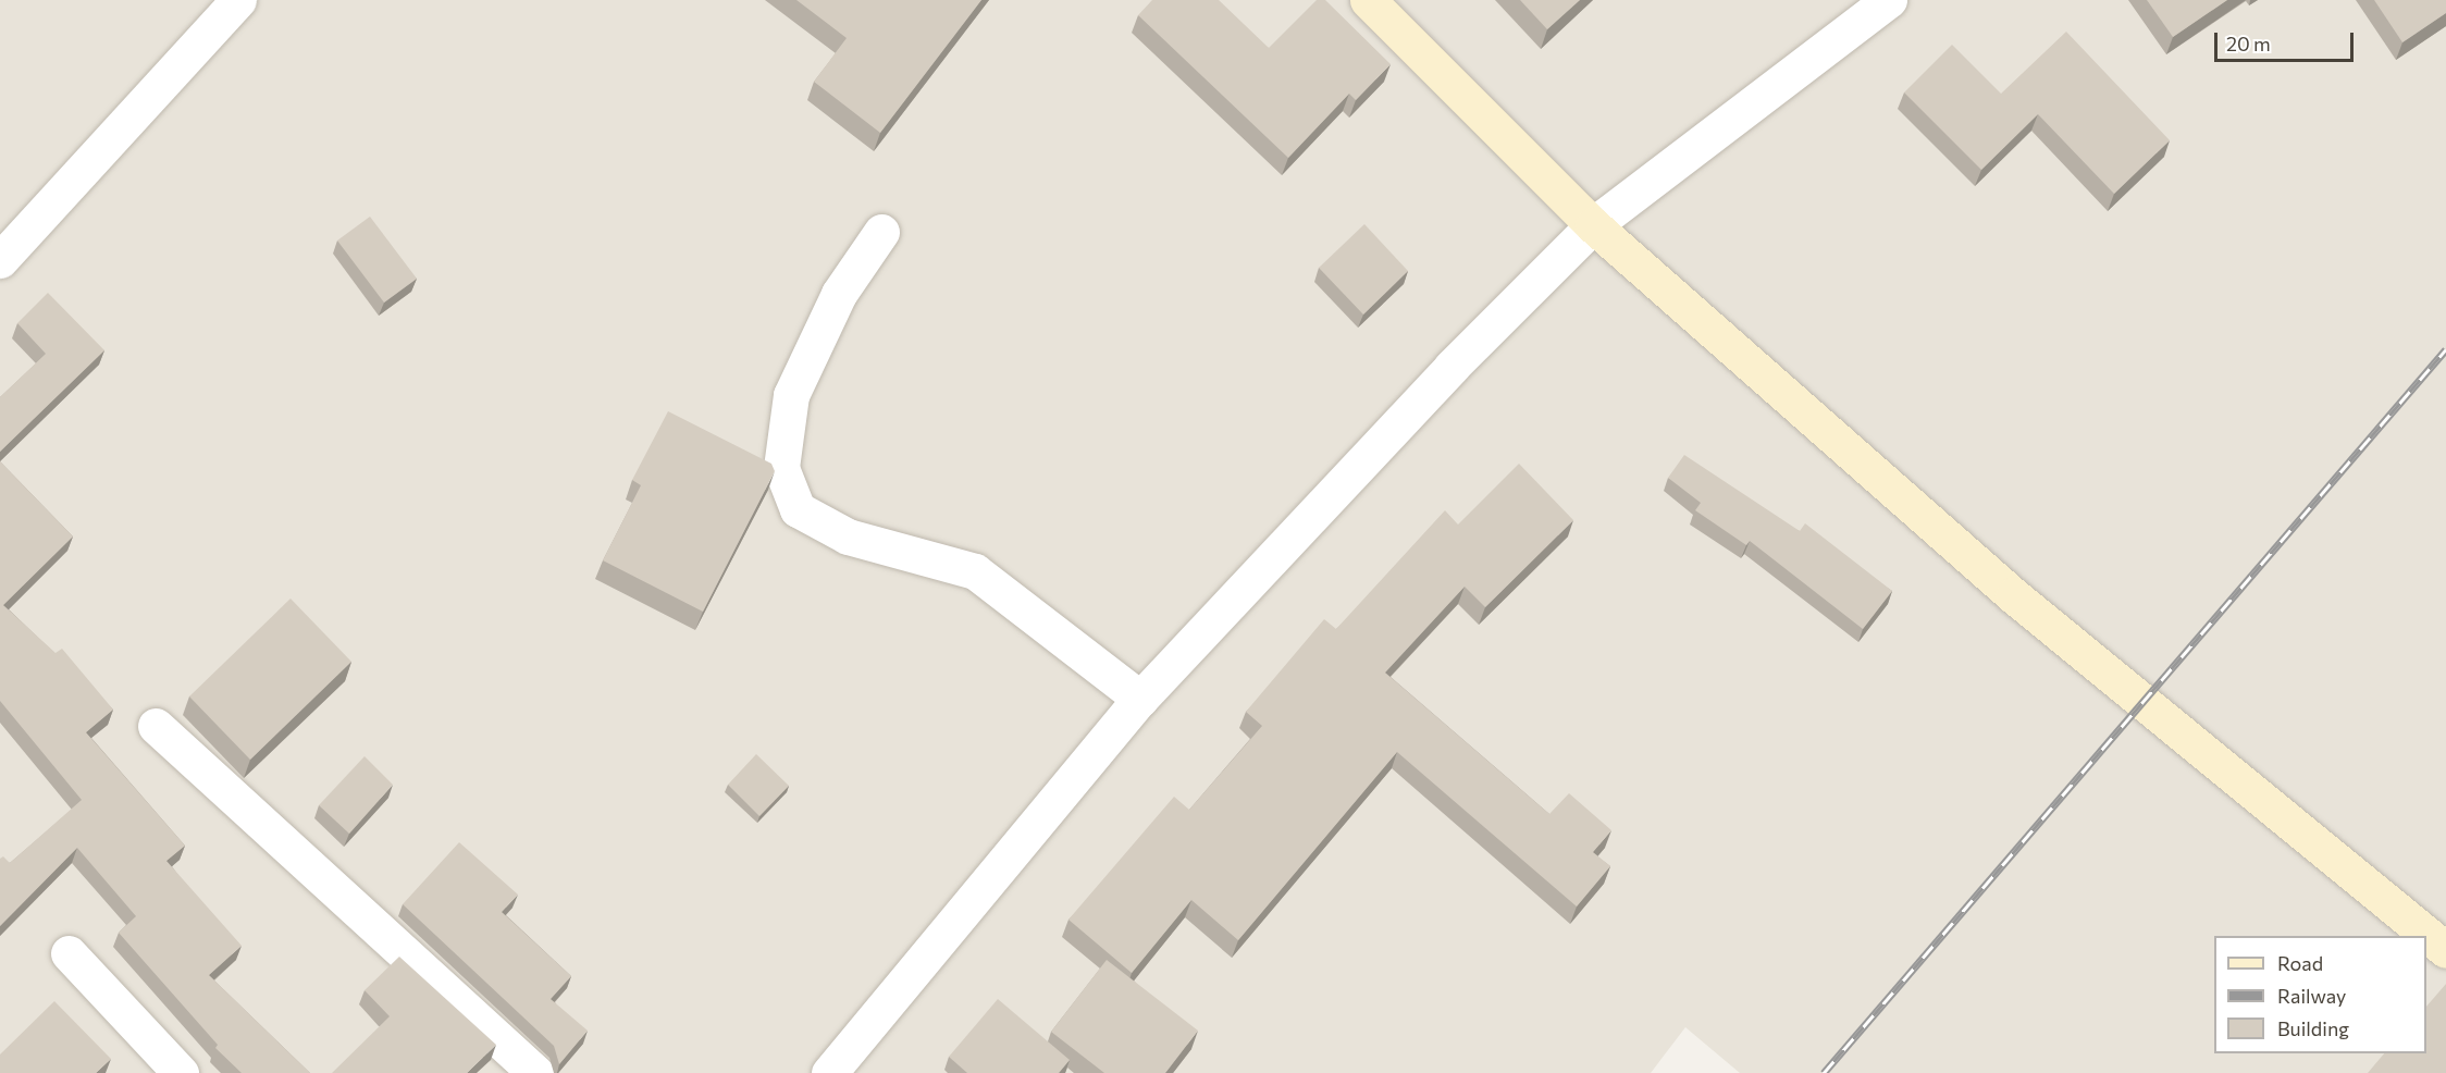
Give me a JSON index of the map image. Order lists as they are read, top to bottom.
{
  "legend": ["Road", "Railway", "Building"],
  "scale_bar": "20 m"
}
